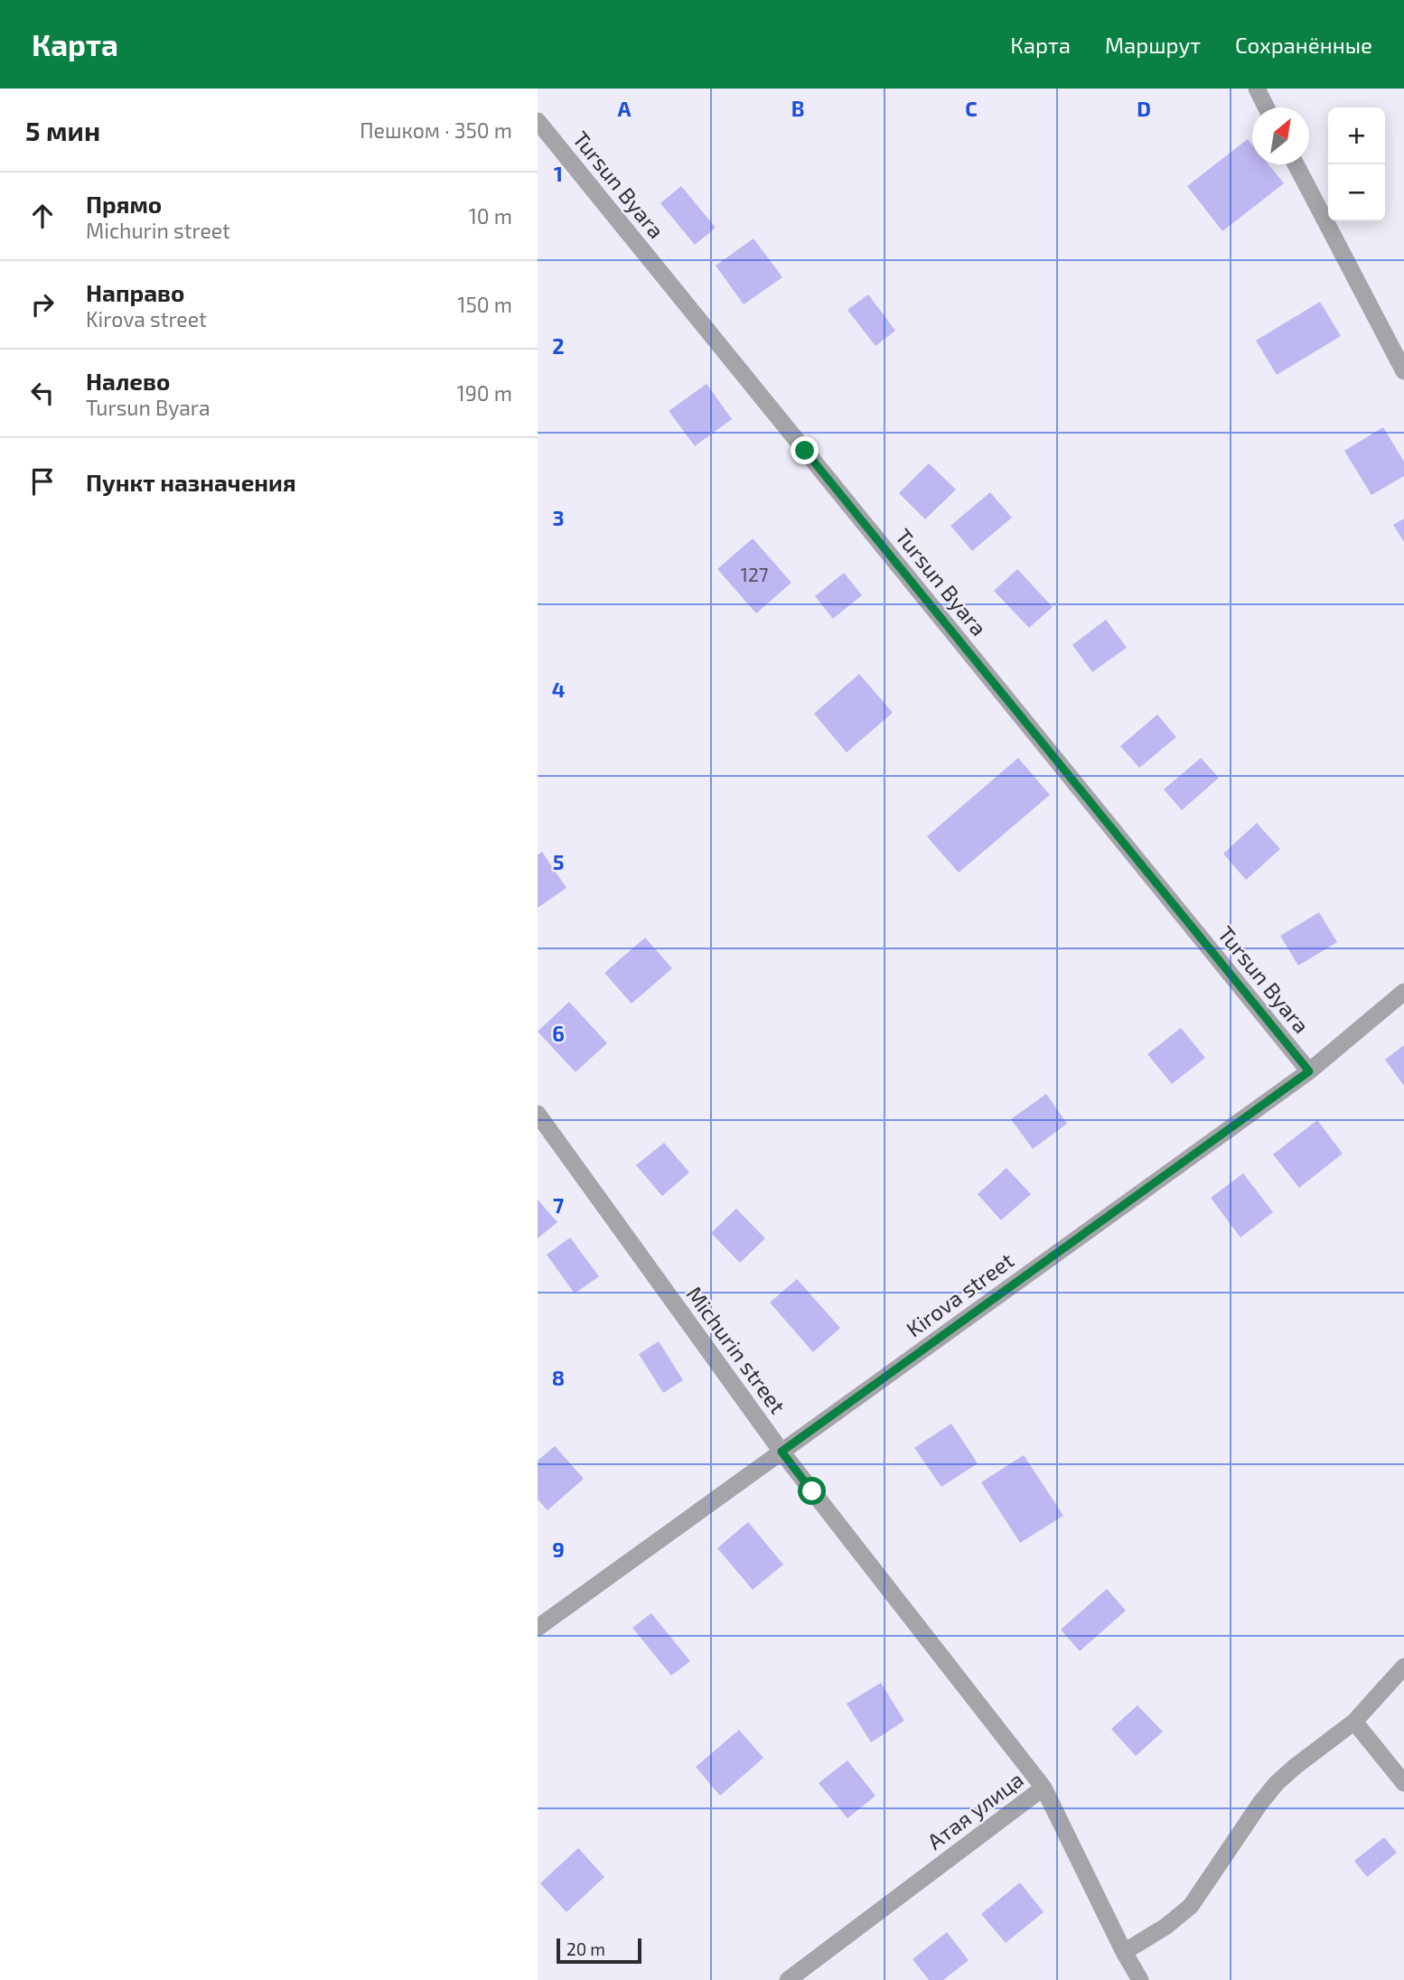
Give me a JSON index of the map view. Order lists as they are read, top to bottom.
{
  "streets": {
    "street": [
      "Tursun Byara",
      "Kirova street",
      "Michurin street",
      "Атая улица"
    ]
  },
  "crossings": [
    ["Tursun Byara", "Kirova street"],
    ["Kirova street", "Michurin street"],
    ["Michurin street", "Атая улица"]
  ],
  "house_numbers": ["127"],
  "scale_bar": "20 m",
  "north": "top right",
  "page": {
    "header": "Карта",
    "nav": ["Карта", "Маршрут", "Сохранённые"],
    "heading": ["5 мин", "Пешком · 350 m"],
    "map_buttons": ["+", "−"],
    "list": [
      ["Прямо", "Michurin street", "10 m"],
      ["Направо", "Kirova street", "150 m"],
      ["Налево", "Tursun Byara", "190 m"],
      "Пункт назначения"
    ],
    "scale": "20 m"
  },
  "grid": {
    "columns": [
      "A",
      "B",
      "C",
      "D"
    ],
    "rows": [
      "1",
      "2",
      "3",
      "4",
      "5",
      "6",
      "7",
      "8",
      "9"
    ]
  }
}
